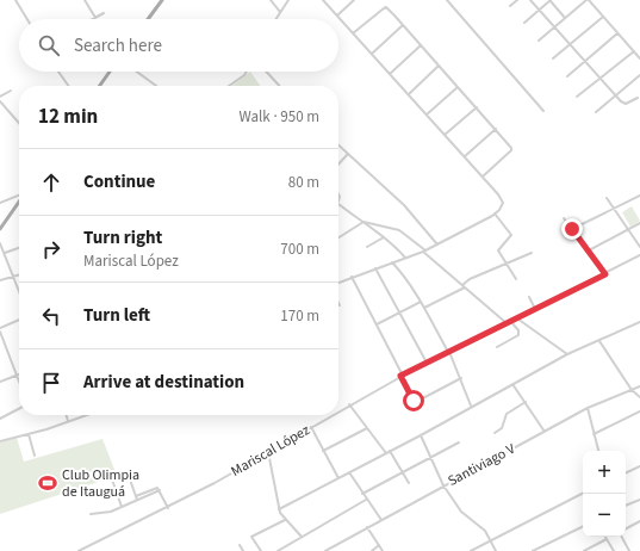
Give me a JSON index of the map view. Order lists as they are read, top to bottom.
{
  "streets": {
    "street": ["Mariscal López", "Santiviago V"]
  },
  "places": {
    "sports": ["Club Olimpia de Itauguá"]
  },
  "page": {
    "search": "Search here",
    "heading": ["12 min", "Walk · 950 m"],
    "list": [
      ["Continue", "80 m"],
      ["Turn right", "Mariscal López", "700 m"],
      ["Turn left", "170 m"],
      "Arrive at destination"
    ],
    "map_buttons": ["+", "−"]
  }
}
